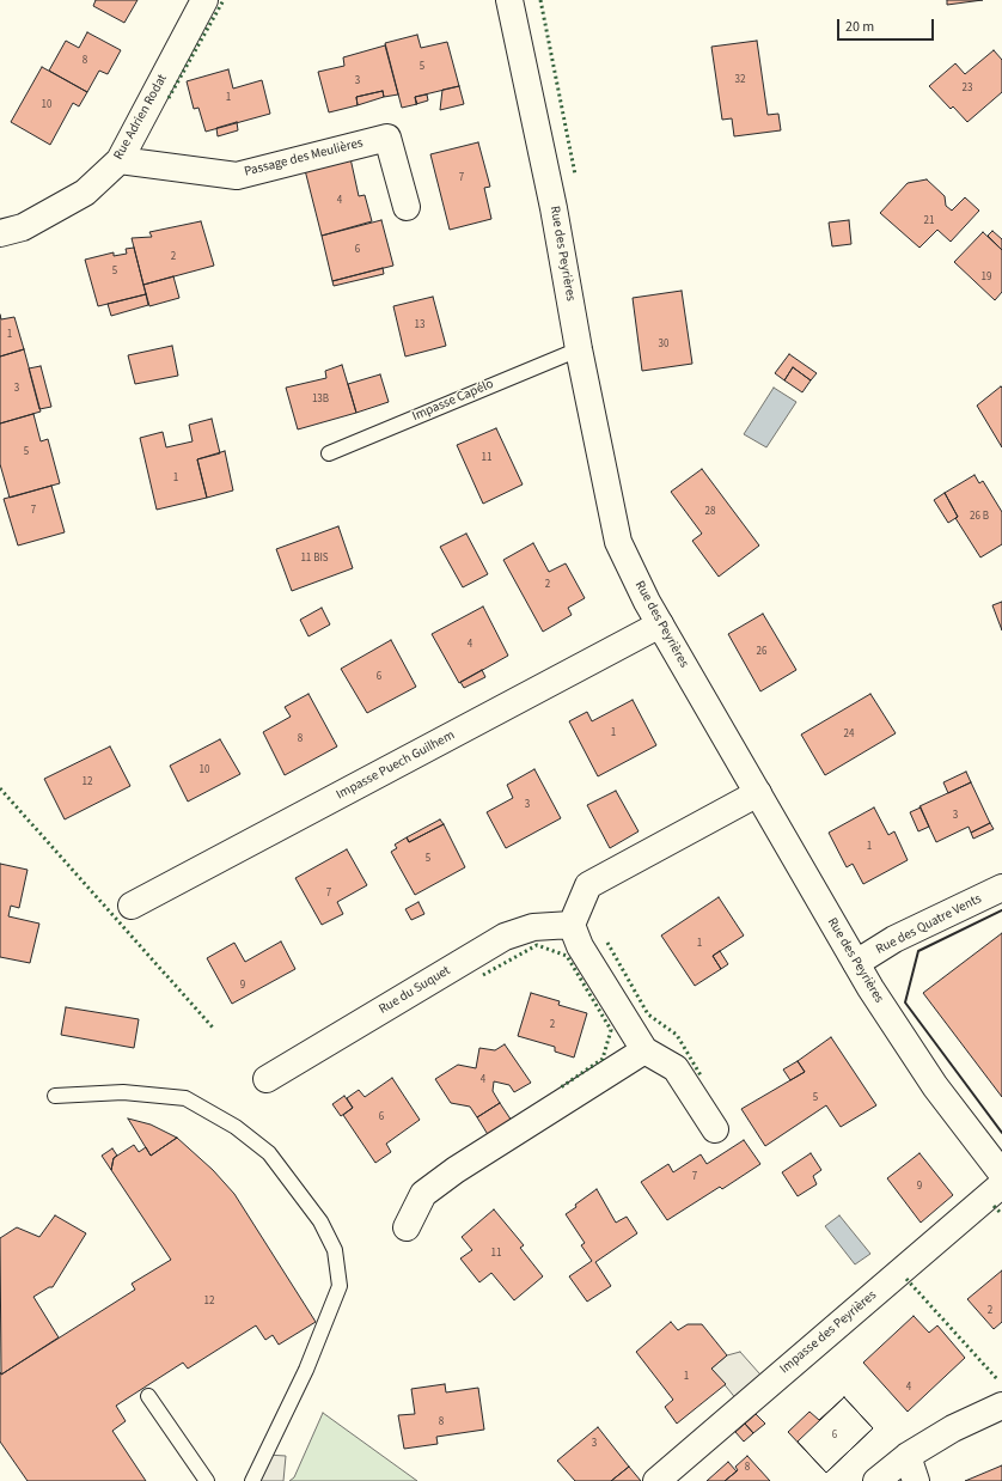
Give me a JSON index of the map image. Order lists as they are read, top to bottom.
{
  "streets": {
    "street": [
      "Rue Adrien Rodat",
      "Passage des Meulières",
      "Rue des Peyrières",
      "Impasse Puech Guilhem",
      "Rue des Quatre Vents",
      "Rue du Suquet",
      "Impasse des Peyrières"
    ],
    "lane": ["Impasse Capélo"]
  },
  "crossings": [
    ["Rue Adrien Rodat", "Passage des Meulières"],
    ["Rue des Peyrières", "Impasse Capélo"],
    ["Rue des Peyrières", "Impasse Puech Guilhem"],
    ["Rue des Peyrières", "Rue des Quatre Vents"]
  ],
  "house_numbers": [
    "8",
    "5",
    "32",
    "3",
    "23",
    "1",
    "10",
    "7",
    "4",
    "21",
    "6",
    "2",
    "5",
    "19",
    "13",
    "1",
    "30",
    "3",
    "13B",
    "5",
    "11",
    "1",
    "7",
    "28",
    "26 B",
    "11 BIS",
    "2",
    "4",
    "26",
    "6",
    "1",
    "24",
    "8",
    "10",
    "12",
    "3",
    "3",
    "1",
    "5",
    "7",
    "1",
    "9",
    "2",
    "4",
    "5",
    "6",
    "7",
    "9",
    "11",
    "12",
    "2",
    "1",
    "4",
    "8",
    "6",
    "3",
    "8"
  ],
  "scale_bar": "20 m"
}
